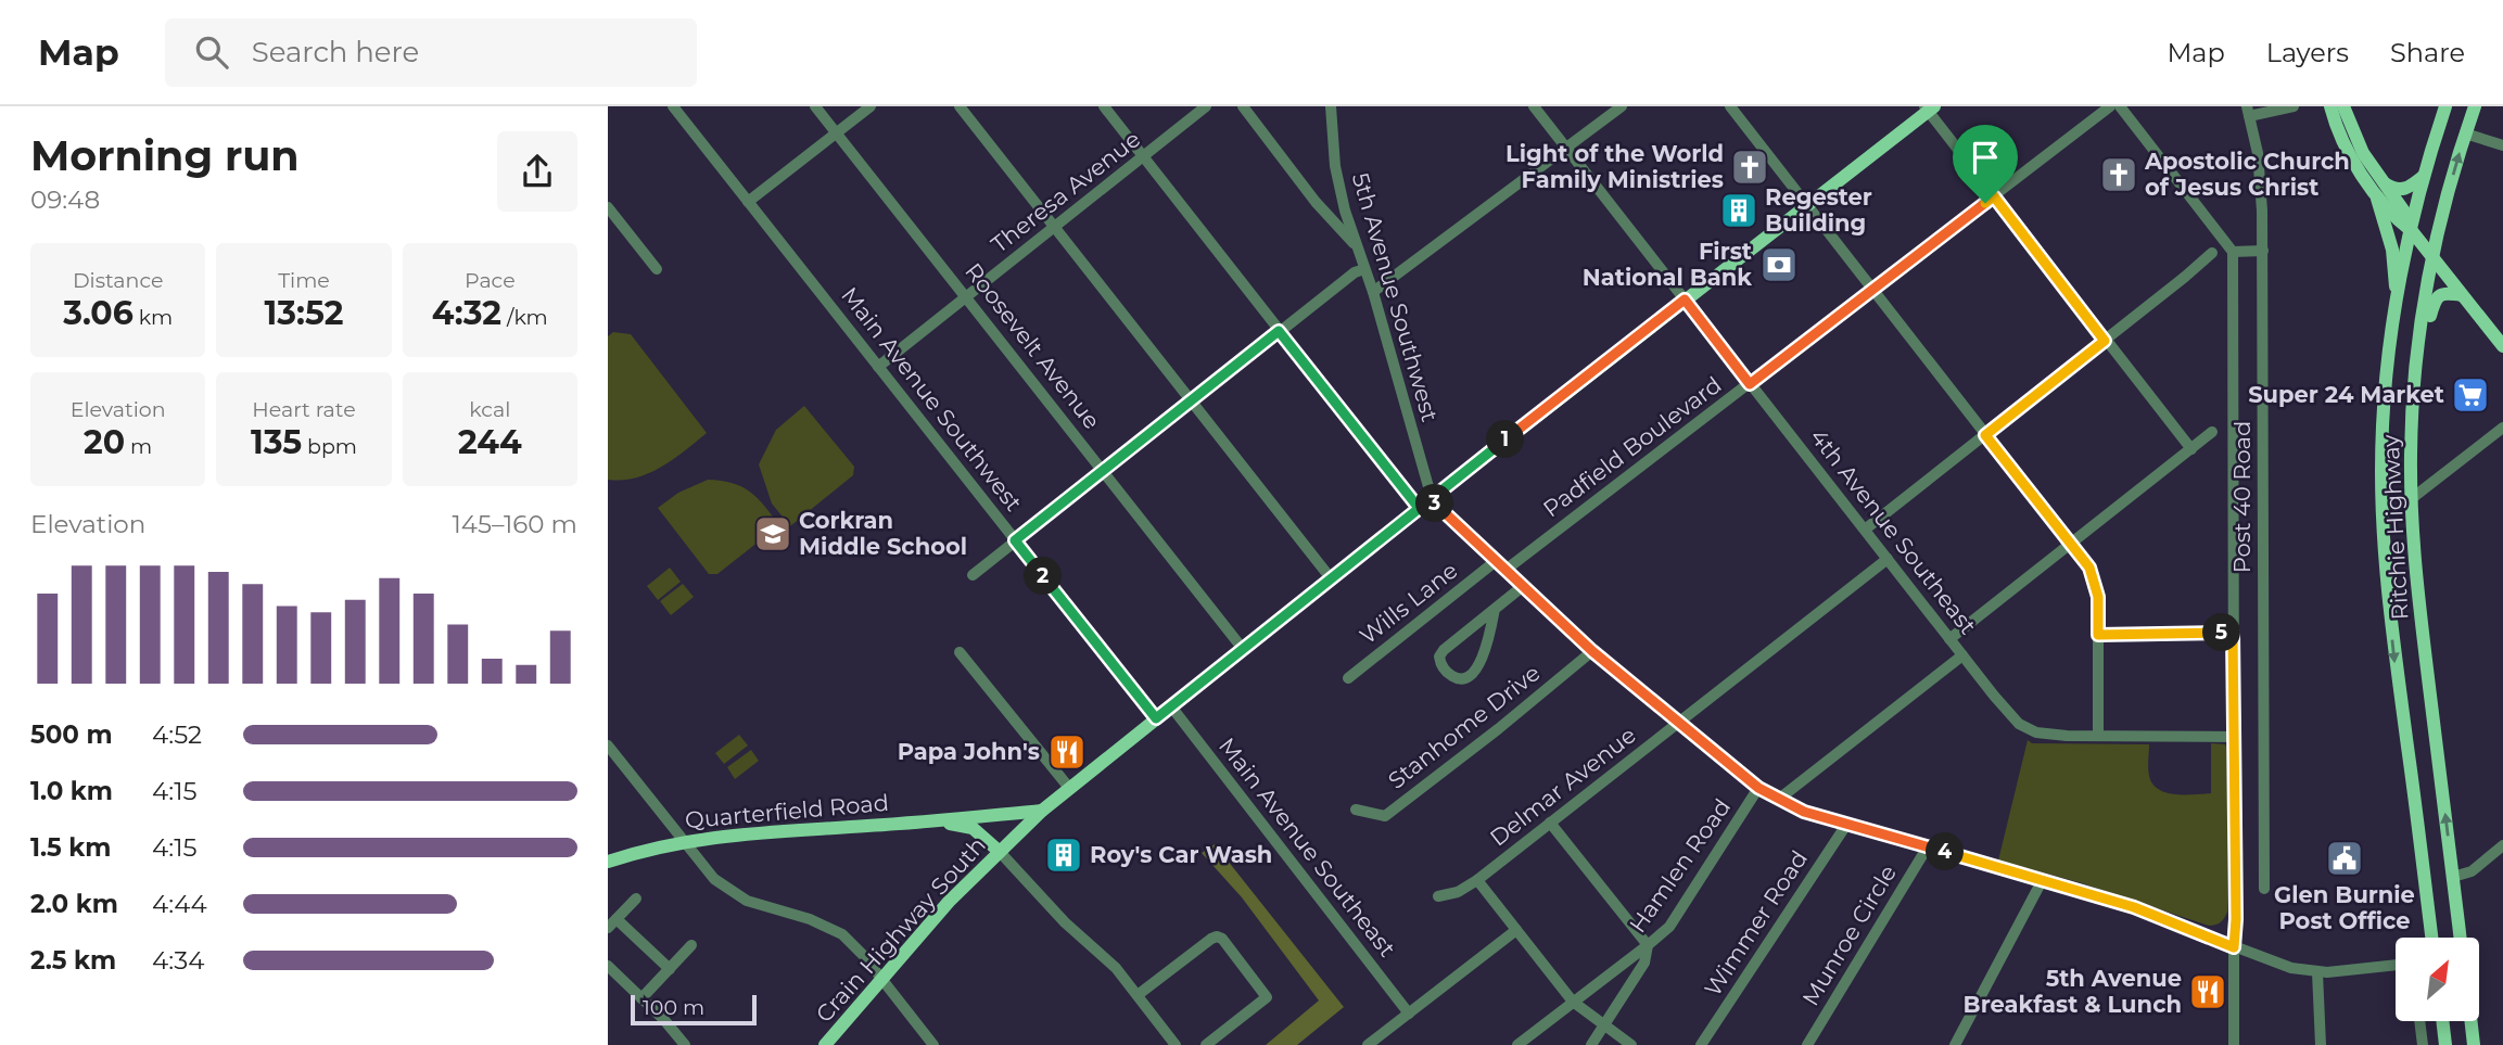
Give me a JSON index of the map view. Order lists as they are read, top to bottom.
{
  "streets": {
    "main road": ["Ritchie Highway", "Quarterfield Road", "Crain Highway South"],
    "street": [
      "Theresa Avenue",
      "5th Avenue Southwest",
      "Roosevelt Avenue",
      "Main Avenue Southwest",
      "Padfield Boulevard",
      "Post 40 Road",
      "4th Avenue Southeast",
      "Wills Lane",
      "Stanhome Drive",
      "Delmar Avenue",
      "Main Avenue Southeast",
      "Hamlen Road",
      "Wimmer Road",
      "Munroe Circle"
    ]
  },
  "crossings": [
    ["Theresa Avenue", "Roosevelt Avenue"],
    ["Theresa Avenue", "Main Avenue Southwest"],
    ["5th Avenue Southwest", "Crain Highway South"],
    ["Roosevelt Avenue", "Crain Highway South"],
    ["Main Avenue Southwest", "Crain Highway South"],
    ["Padfield Boulevard", "4th Avenue Southeast"],
    ["4th Avenue Southeast", "Delmar Avenue"],
    ["4th Avenue Southeast", "Crain Highway South"],
    ["Quarterfield Road", "Crain Highway South"],
    ["Main Avenue Southeast", "Crain Highway South"]
  ],
  "places": {
    "church": ["Light of the World Family Ministries", "Apostolic Church of Jesus Christ"],
    "building": ["Regester Building", "Roy's Car Wash"],
    "bank": ["First National Bank"],
    "supermarket": ["Super 24 Market"],
    "school or university": ["Corkran Middle School"],
    "restaurant": ["Papa John's", "5th Avenue Breakfast & Lunch"],
    "public building": ["Glen Burnie Post Office"]
  },
  "scale_bar": "100 m",
  "north": "top right",
  "page": {
    "header": "Map",
    "search": "Search here",
    "nav": ["Map", "Layers", "Share"],
    "heading": ["Morning run", "09:48"],
    "stats": [
      ["Distance", "3.06 km"],
      ["Time", "13:52"],
      ["Pace", "4:32 /km"],
      ["Elevation", "20 m"],
      ["Heart rate", "135 bpm"],
      ["kcal", "244"]
    ],
    "pins": [
      "1",
      "3",
      "2",
      "5",
      "4"
    ],
    "chart": ["Elevation", "145–160 m"],
    "list": [
      {
        "name": "500 m",
        "note": "4:52"
      },
      {
        "name": "1.0 km",
        "note": "4:15"
      },
      {
        "name": "1.5 km",
        "note": "4:15"
      },
      {
        "name": "2.0 km",
        "note": "4:44"
      },
      {
        "name": "2.5 km",
        "note": "4:34"
      }
    ],
    "scale": "100 m"
  }
}
